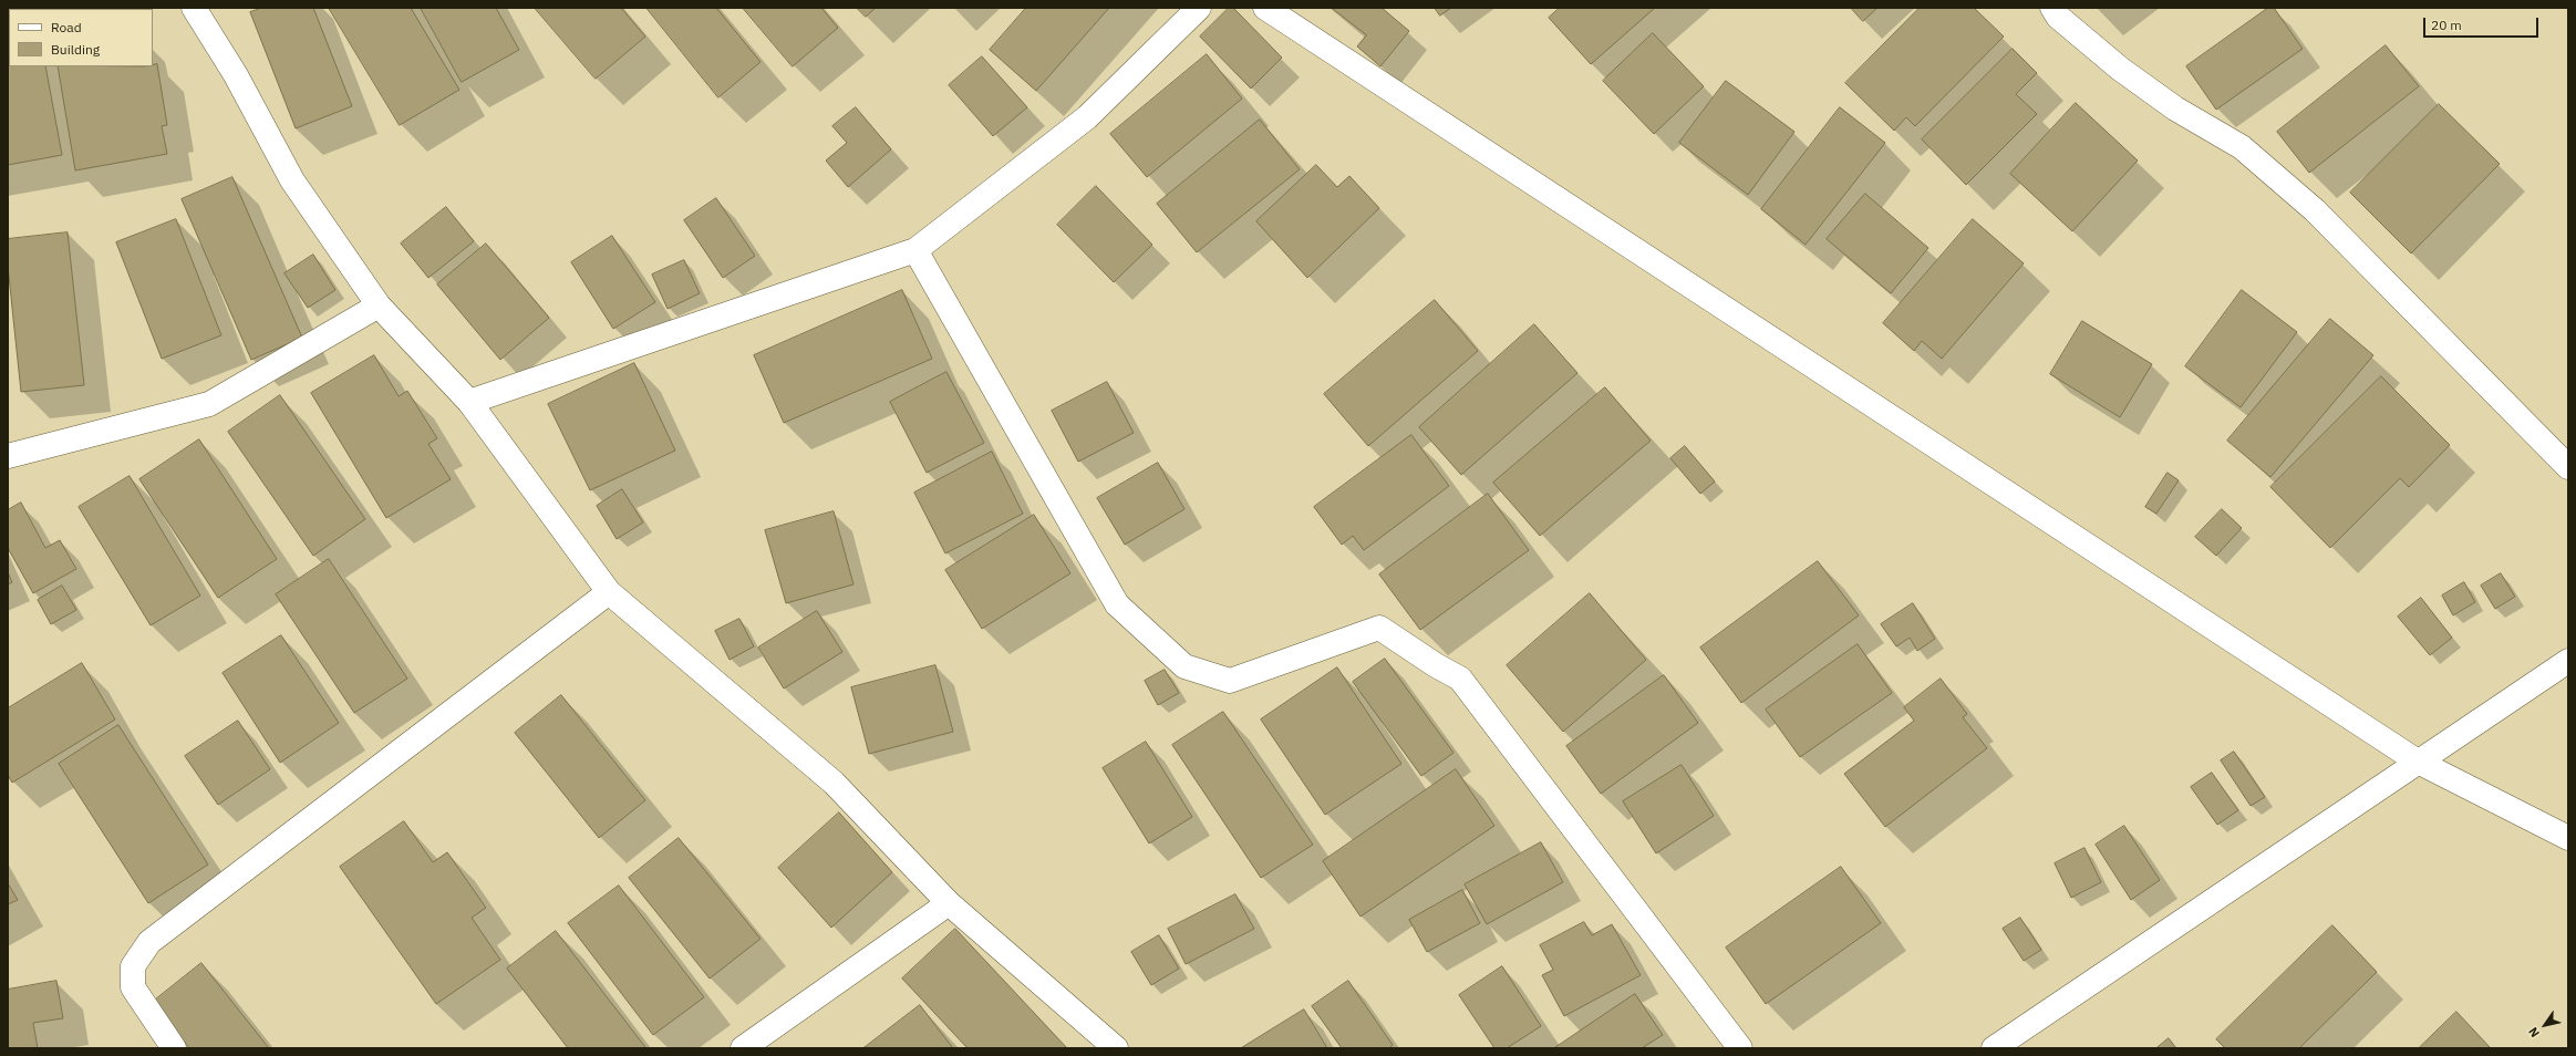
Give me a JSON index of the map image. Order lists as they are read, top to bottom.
{
  "legend": ["Road", "Building"],
  "scale_bar": "20 m",
  "north": "bottom left"
}
